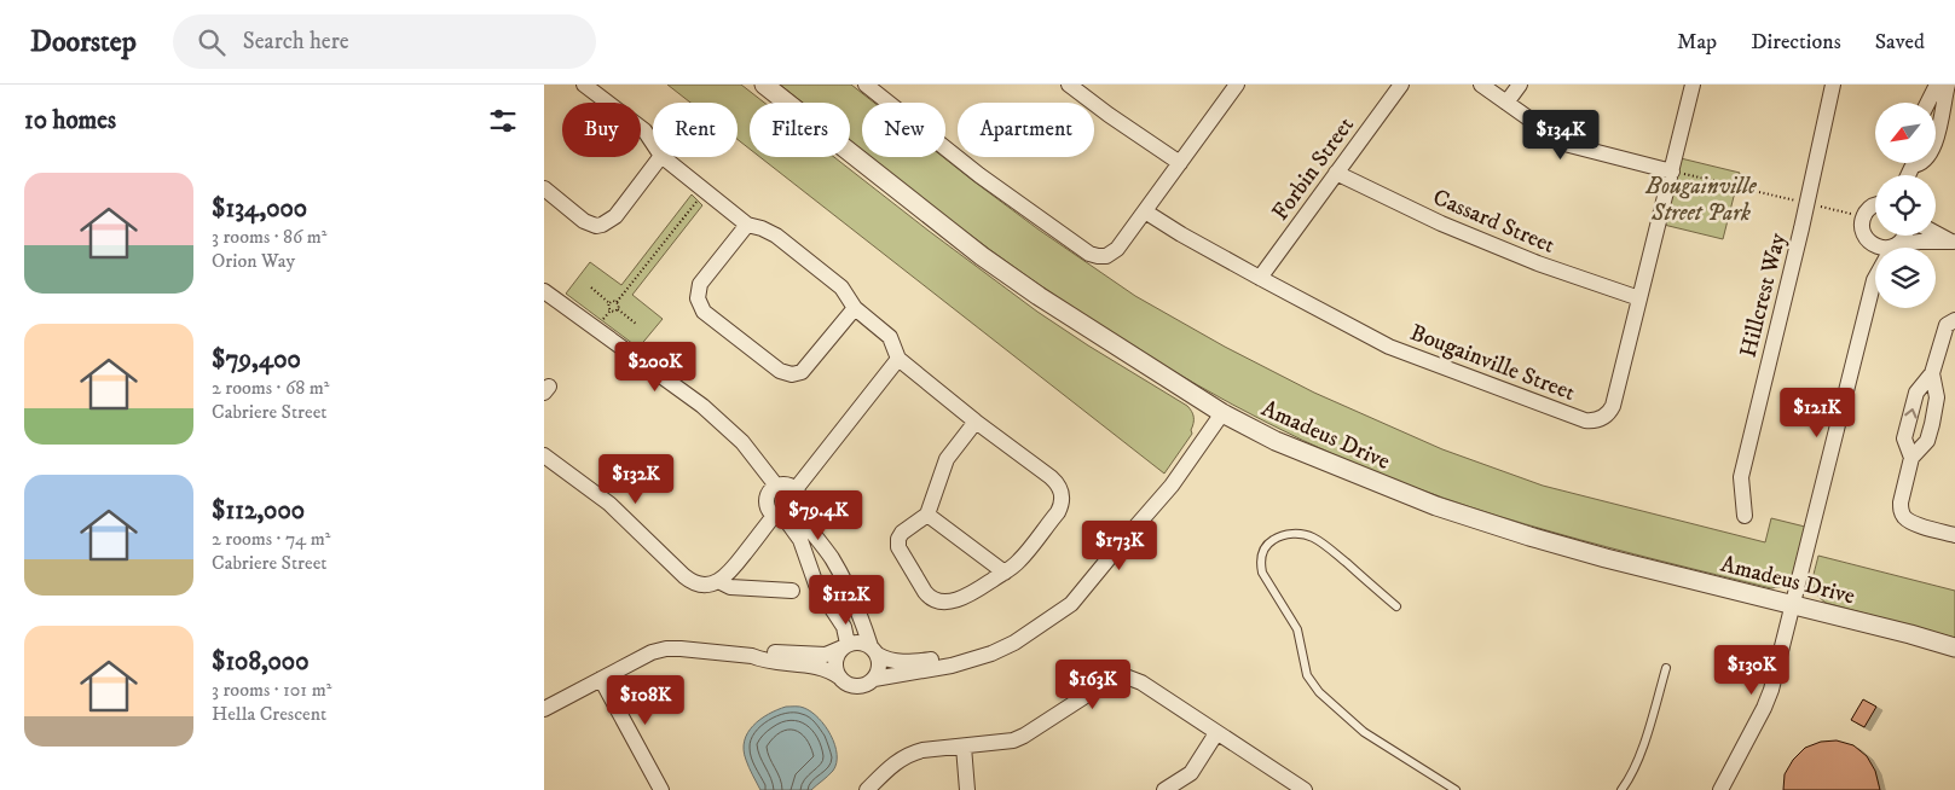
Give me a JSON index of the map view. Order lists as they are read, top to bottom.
{
  "streets": {
    "street": [
      "Forbin Street",
      "Cassard Street",
      "Hillcrest Way",
      "Bougainville Street",
      "Amadeus Drive"
    ]
  },
  "crossings": [
    ["Forbin Street", "Cassard Street"],
    ["Forbin Street", "Bougainville Street"],
    ["Cassard Street", "Bougainville Street"]
  ],
  "parks": ["Bougainville Street Park"],
  "north": "bottom left",
  "page": {
    "header": "Doorstep",
    "search": "Search here",
    "nav": ["Map", "Directions", "Saved"],
    "heading": "10 homes",
    "chip": [
      "Buy",
      "Rent",
      "Filters",
      "New",
      "Apartment"
    ],
    "price": [
      "$134K",
      "$200K",
      "$121K",
      "$132K",
      "$79.4K",
      "$173K",
      "$112K",
      "$130K",
      "$163K",
      "$108K"
    ],
    "list": [
      {
        "name": "$134,000",
        "note": "3 rooms · 86 m² · Orion Way"
      },
      {
        "name": "$79,400",
        "note": "2 rooms · 68 m² · Cabriere Street"
      },
      {
        "name": "$112,000",
        "note": "2 rooms · 74 m² · Cabriere Street"
      },
      {
        "name": "$108,000",
        "note": "3 rooms · 101 m² · Hella Crescent"
      }
    ]
  }
}
